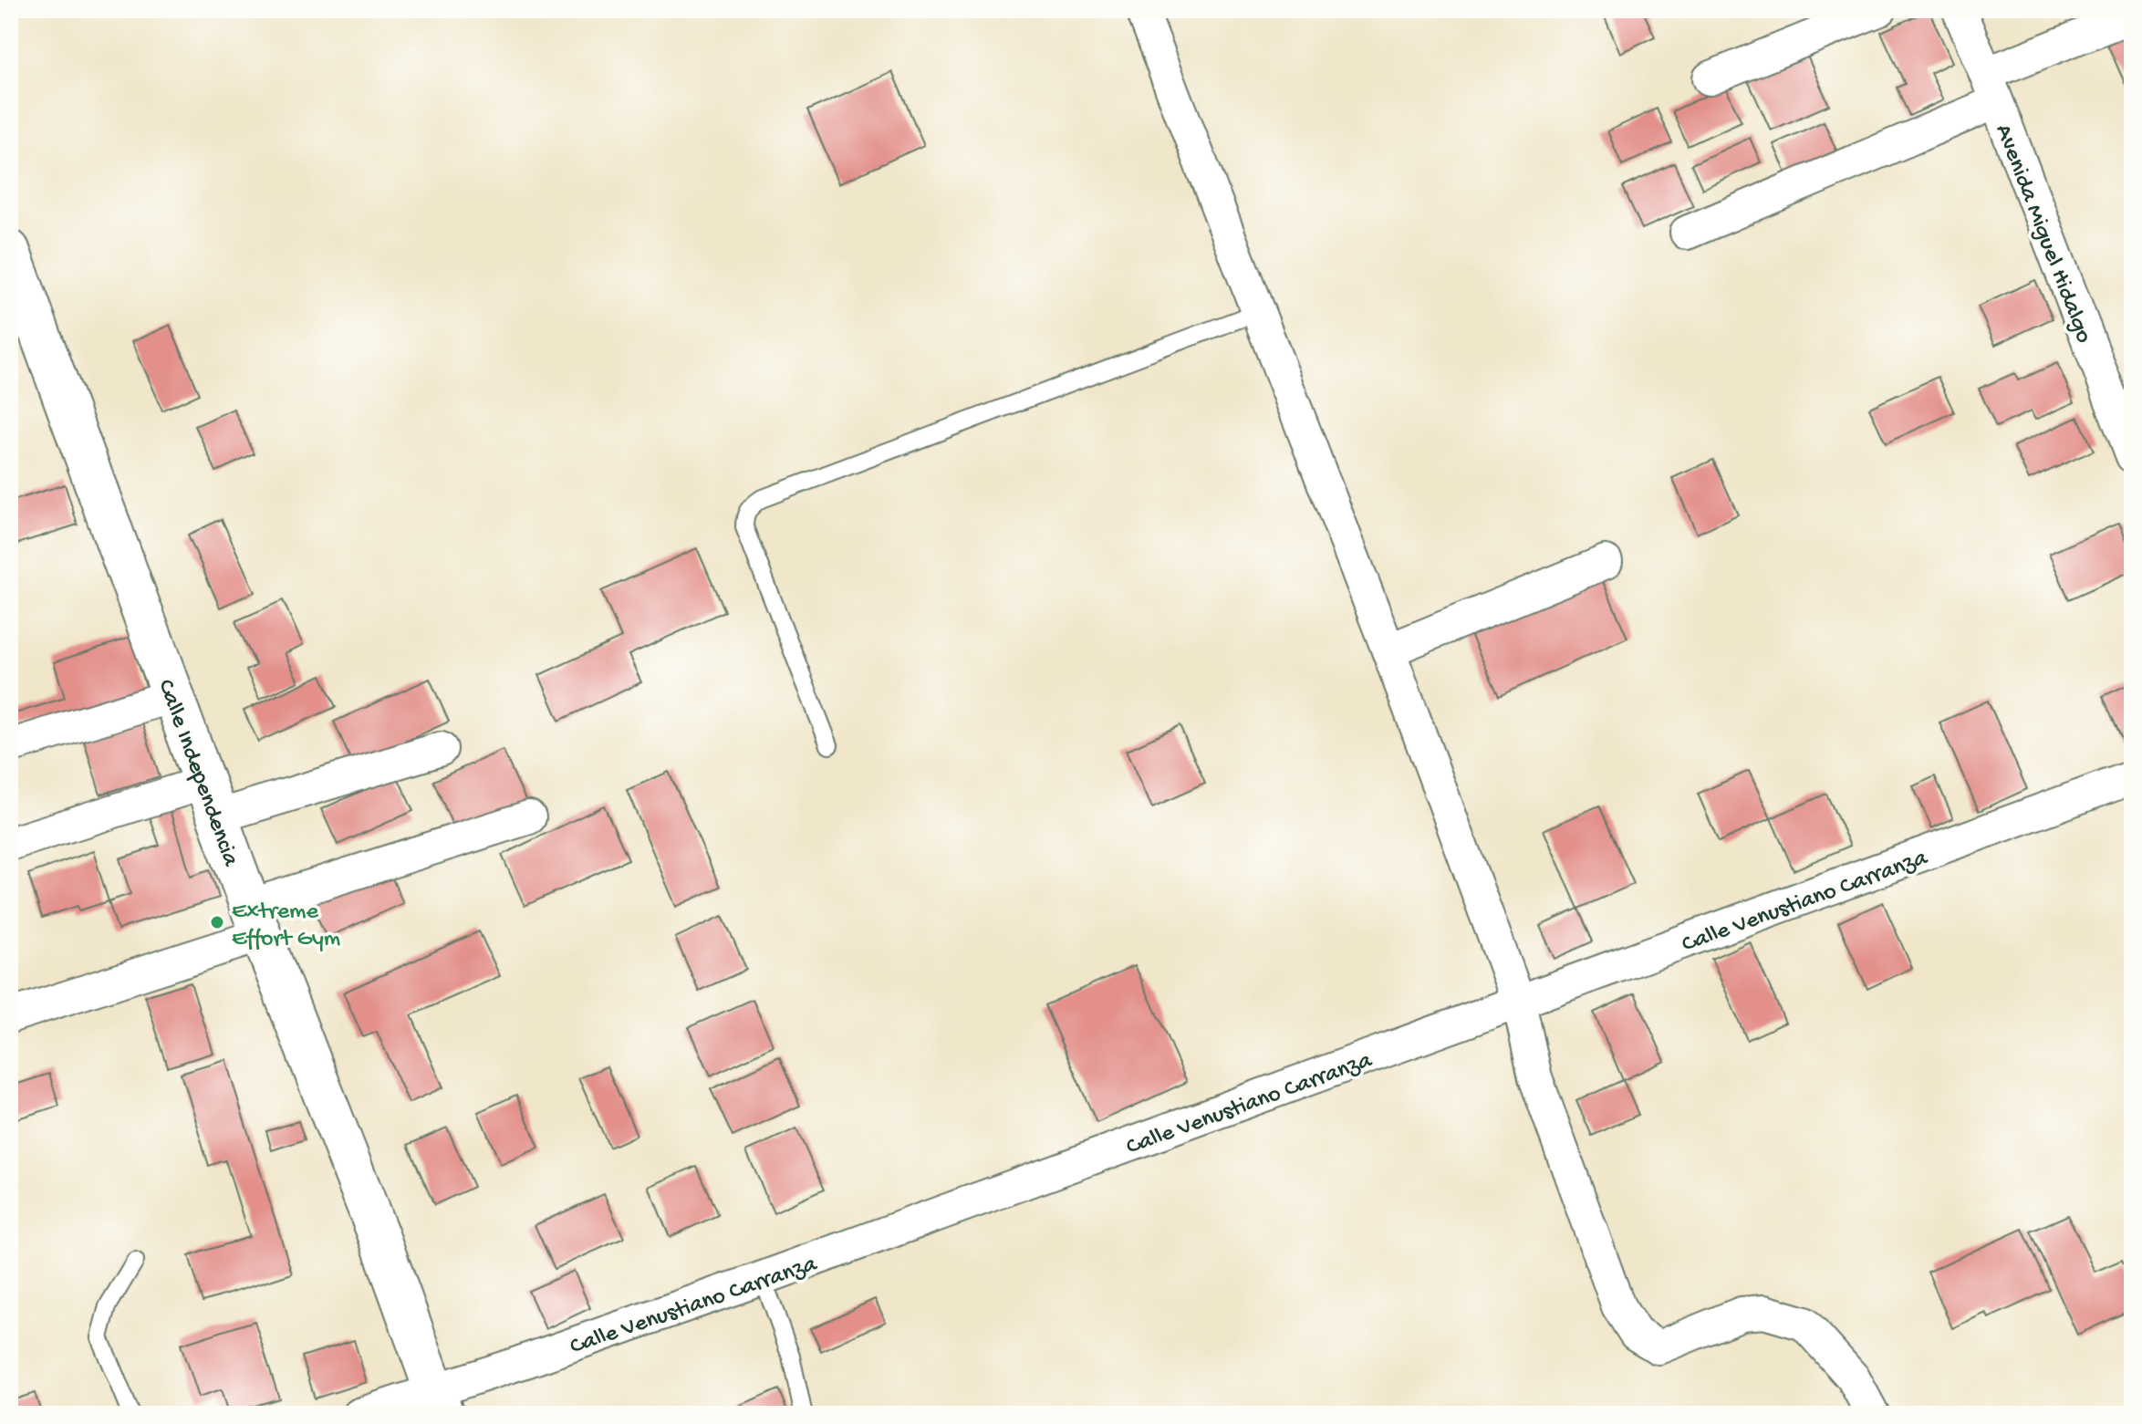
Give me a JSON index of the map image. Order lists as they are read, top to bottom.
{
  "streets": {
    "street": ["Avenida Miguel Hidalgo", "Calle Independencia", "Calle Venustiano Carranza"]
  },
  "crossings": [
    ["Calle Independencia", "Calle Venustiano Carranza"]
  ],
  "places": ["Extreme Effort Gym"]
}
